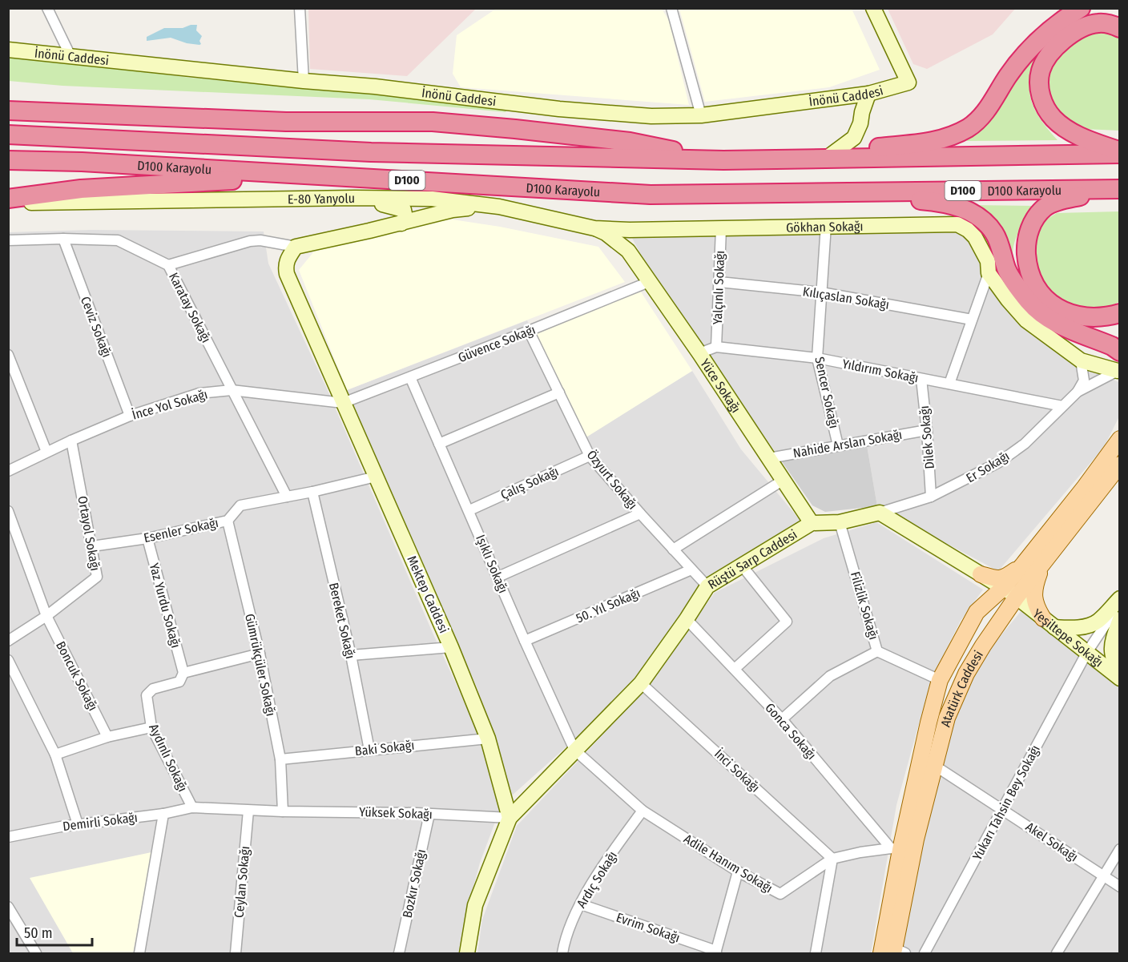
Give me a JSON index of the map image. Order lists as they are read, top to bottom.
{
  "streets": {
    "highway": ["D100 Karayolu", "D100"],
    "main road": ["Atatürk Caddesi"],
    "street": [
      "İnönü Caddesi",
      "E-80 Yanyolu",
      "Gökhan Sokağı",
      "Yalçınlı Sokağı",
      "Kılıçaslan Sokağı",
      "Karatay Sokağı",
      "Ceviz Sokağı",
      "Güvence Sokağı",
      "Yıldırım Sokağı",
      "Yüce Sokağı",
      "Sencer Sokağı",
      "İnce Yol Sokağı",
      "Dilek Sokağı",
      "Nahide Arslan Sokağı",
      "Er Sokağı",
      "Özyurt Sokağı",
      "Çalış Sokağı",
      "Esenler Sokağı",
      "Ortayol Sokağı",
      "Rüştü Sarp Caddesi",
      "Işıklı Sokağı",
      "Mektep Caddesi",
      "Yaz Yurdu Sokağı",
      "50. Yıl Sokağı",
      "Filizlik Sokağı",
      "Bereket Sokağı",
      "Yeşiltepe Sokağı",
      "Gümrükçüler Sokağı",
      "Boncuk Sokağı",
      "Gonca Sokağı",
      "Baki Sokağı",
      "Aydınlı Sokağı",
      "İnci Sokağı",
      "Yukarı Tahsin Bey Sokağı",
      "Yüksek Sokağı",
      "Demirli Sokağı",
      "Akel Sokağı",
      "Adile Hanım Sokağı",
      "Ardıç Sokağı",
      "Ceylan Sokağı",
      "Bozkır Sokağı",
      "Evrim Sokağı"
    ]
  },
  "crossings": [
    ["E-80 Yanyolu", "Gökhan Sokağı"],
    ["E-80 Yanyolu", "Yüce Sokağı"],
    ["Gökhan Sokağı", "Yalçınlı Sokağı"],
    ["Gökhan Sokağı", "Sencer Sokağı"],
    ["Yalçınlı Sokağı", "Kılıçaslan Sokağı"],
    ["Yalçınlı Sokağı", "Yıldırım Sokağı"],
    ["Kılıçaslan Sokağı", "Sencer Sokağı"],
    ["Karatay Sokağı", "Ceviz Sokağı"],
    ["Karatay Sokağı", "İnce Yol Sokağı"],
    ["Karatay Sokağı", "Esenler Sokağı"],
    ["Ceviz Sokağı", "İnce Yol Sokağı"],
    ["Güvence Sokağı", "Yüce Sokağı"],
    ["Güvence Sokağı", "İnce Yol Sokağı"],
    ["Güvence Sokağı", "Özyurt Sokağı"],
    ["Güvence Sokağı", "Işıklı Sokağı"],
    ["Güvence Sokağı", "Mektep Caddesi"],
    ["Yıldırım Sokağı", "Yüce Sokağı"],
    ["Yıldırım Sokağı", "Sencer Sokağı"],
    ["Yıldırım Sokağı", "Dilek Sokağı"],
    ["Yıldırım Sokağı", "Er Sokağı"],
    ["Yüce Sokağı", "Nahide Arslan Sokağı"],
    ["Yüce Sokağı", "Rüştü Sarp Caddesi"],
    ["Sencer Sokağı", "Nahide Arslan Sokağı"],
    ["İnce Yol Sokağı", "Ortayol Sokağı"],
    ["İnce Yol Sokağı", "Mektep Caddesi"],
    ["Dilek Sokağı", "Nahide Arslan Sokağı"],
    ["Dilek Sokağı", "Er Sokağı"],
    ["Er Sokağı", "Rüştü Sarp Caddesi"],
    ["Özyurt Sokağı", "Çalış Sokağı"],
    ["Özyurt Sokağı", "Rüştü Sarp Caddesi"],
    ["Özyurt Sokağı", "50. Yıl Sokağı"],
    ["Çalış Sokağı", "Işıklı Sokağı"],
    ["Esenler Sokağı", "Ortayol Sokağı"],
    ["Esenler Sokağı", "Mektep Caddesi"],
    ["Esenler Sokağı", "Yaz Yurdu Sokağı"],
    ["Esenler Sokağı", "Bereket Sokağı"],
    ["Esenler Sokağı", "Gümrükçüler Sokağı"],
    ["Ortayol Sokağı", "Boncuk Sokağı"],
    ["Rüştü Sarp Caddesi", "Işıklı Sokağı"],
    ["Rüştü Sarp Caddesi", "Mektep Caddesi"],
    ["Rüştü Sarp Caddesi", "Filizlik Sokağı"],
    ["Rüştü Sarp Caddesi", "Gonca Sokağı"],
    ["Rüştü Sarp Caddesi", "İnci Sokağı"],
    ["Rüştü Sarp Caddesi", "Yüksek Sokağı"],
    ["Rüştü Sarp Caddesi", "Adile Hanım Sokağı"],
    ["Işıklı Sokağı", "50. Yıl Sokağı"],
    ["Işıklı Sokağı", "Adile Hanım Sokağı"],
    ["Mektep Caddesi", "Baki Sokağı"],
    ["Mektep Caddesi", "Yüksek Sokağı"],
    ["Yaz Yurdu Sokağı", "Aydınlı Sokağı"],
    ["Filizlik Sokağı", "Atatürk Caddesi"],
    ["Bereket Sokağı", "Baki Sokağı"],
    ["Yeşiltepe Sokağı", "Atatürk Caddesi"],
    ["Yeşiltepe Sokağı", "Yukarı Tahsin Bey Sokağı"],
    ["Gümrükçüler Sokağı", "Baki Sokağı"],
    ["Gümrükçüler Sokağı", "Yüksek Sokağı"],
    ["Atatürk Caddesi", "Gonca Sokağı"],
    ["Atatürk Caddesi", "Akel Sokağı"],
    ["Atatürk Caddesi", "Adile Hanım Sokağı"],
    ["Gonca Sokağı", "Adile Hanım Sokağı"],
    ["Aydınlı Sokağı", "Demirli Sokağı"],
    ["İnci Sokağı", "Adile Hanım Sokağı"],
    ["Yukarı Tahsin Bey Sokağı", "Akel Sokağı"],
    ["Yüksek Sokağı", "Demirli Sokağı"],
    ["Yüksek Sokağı", "Ceylan Sokağı"],
    ["Yüksek Sokağı", "Bozkır Sokağı"],
    ["Demirli Sokağı", "Ceylan Sokağı"],
    ["Adile Hanım Sokağı", "Ardıç Sokağı"],
    ["Ardıç Sokağı", "Evrim Sokağı"]
  ],
  "scale_bar": "50 m"
}
